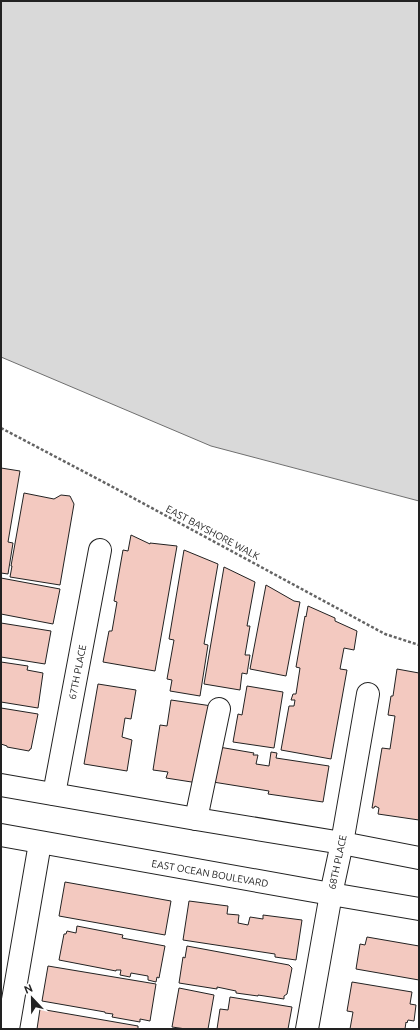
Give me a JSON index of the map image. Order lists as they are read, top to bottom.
{
  "streets": {
    "main road": ["67TH PLACE", "68TH PLACE", "EAST OCEAN BOULEVARD"],
    "path": ["EAST BAYSHORE WALK"]
  },
  "crossings": [
    ["68TH PLACE", "EAST OCEAN BOULEVARD"]
  ],
  "north": "top"
}
